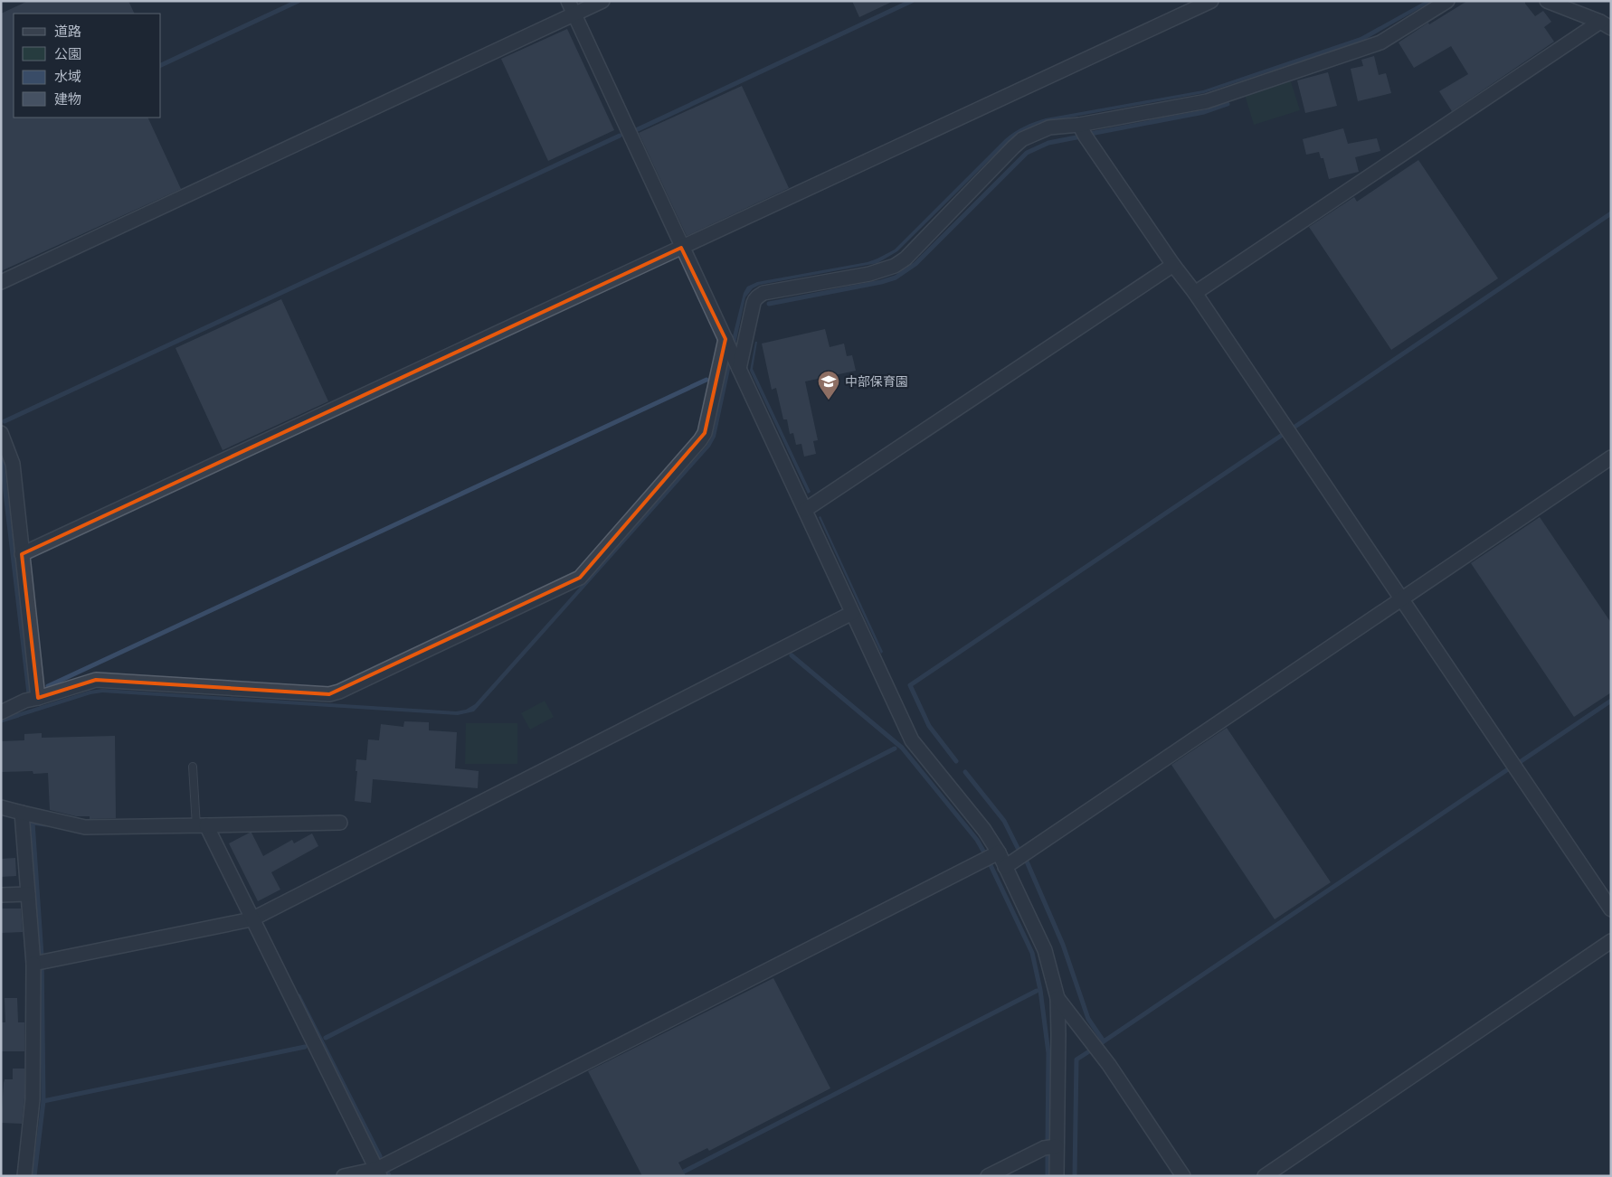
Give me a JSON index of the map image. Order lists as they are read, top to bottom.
{
  "places": {
    "school or university": ["中部保育園"]
  },
  "legend": [
    "道路",
    "公園",
    "水域",
    "建物"
  ]
}
